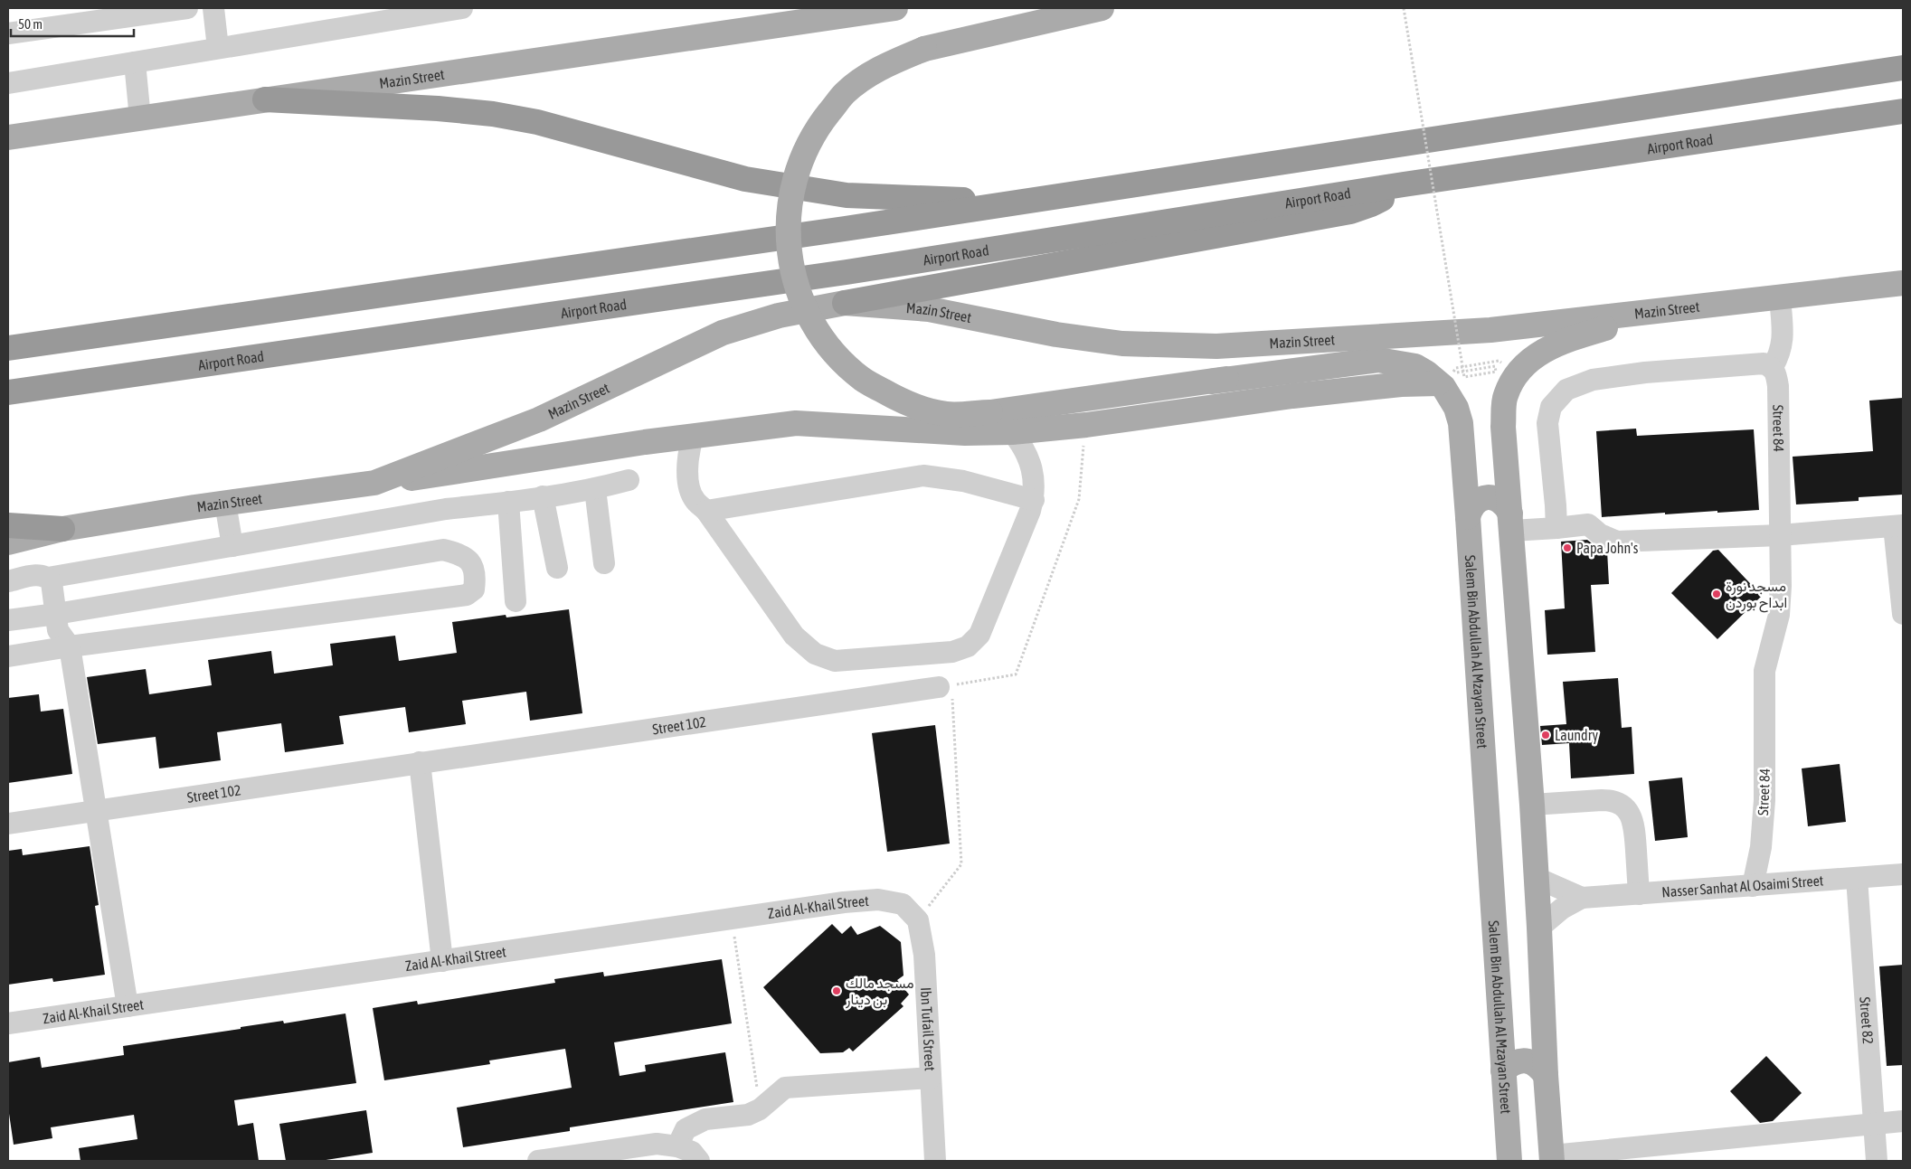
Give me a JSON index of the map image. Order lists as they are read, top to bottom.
{
  "streets": {
    "highway": ["Airport Road"],
    "main road": ["Mazin Street", "Salem Bin Abdullah Al Mzayan Street"],
    "street": [
      "Street 84",
      "Street 102",
      "Nasser Sanhat Al Osaimi Street",
      "Zaid Al-Khail Street",
      "Street 82",
      "Ibn Tufail Street"
    ]
  },
  "crossings": [
    ["Street 84", "Nasser Sanhat Al Osaimi Street"],
    ["Nasser Sanhat Al Osaimi Street", "Street 82"],
    ["Zaid Al-Khail Street", "Ibn Tufail Street"]
  ],
  "places": [
    "Papa John's",
    "مسجد نورة ابداح بوردن",
    "Laundry",
    "مسجد مالك بن دينار"
  ],
  "scale_bar": "50 m"
}
